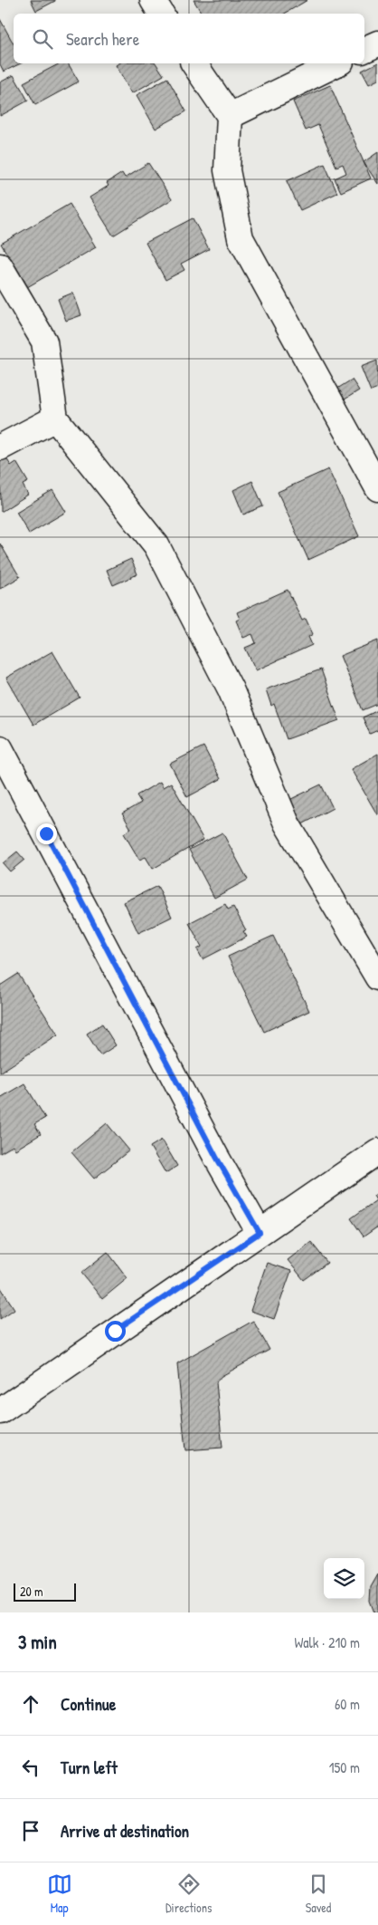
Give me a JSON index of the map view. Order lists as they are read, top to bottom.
{
  "scale_bar": "20 m",
  "page": {
    "search": "Search here",
    "scale": "20 m",
    "heading": ["3 min", "Walk · 210 m"],
    "list": [
      ["Continue", "60 m"],
      ["Turn left", "150 m"],
      "Arrive at destination"
    ],
    "nav": ["Map", "Directions", "Saved"]
  }
}
